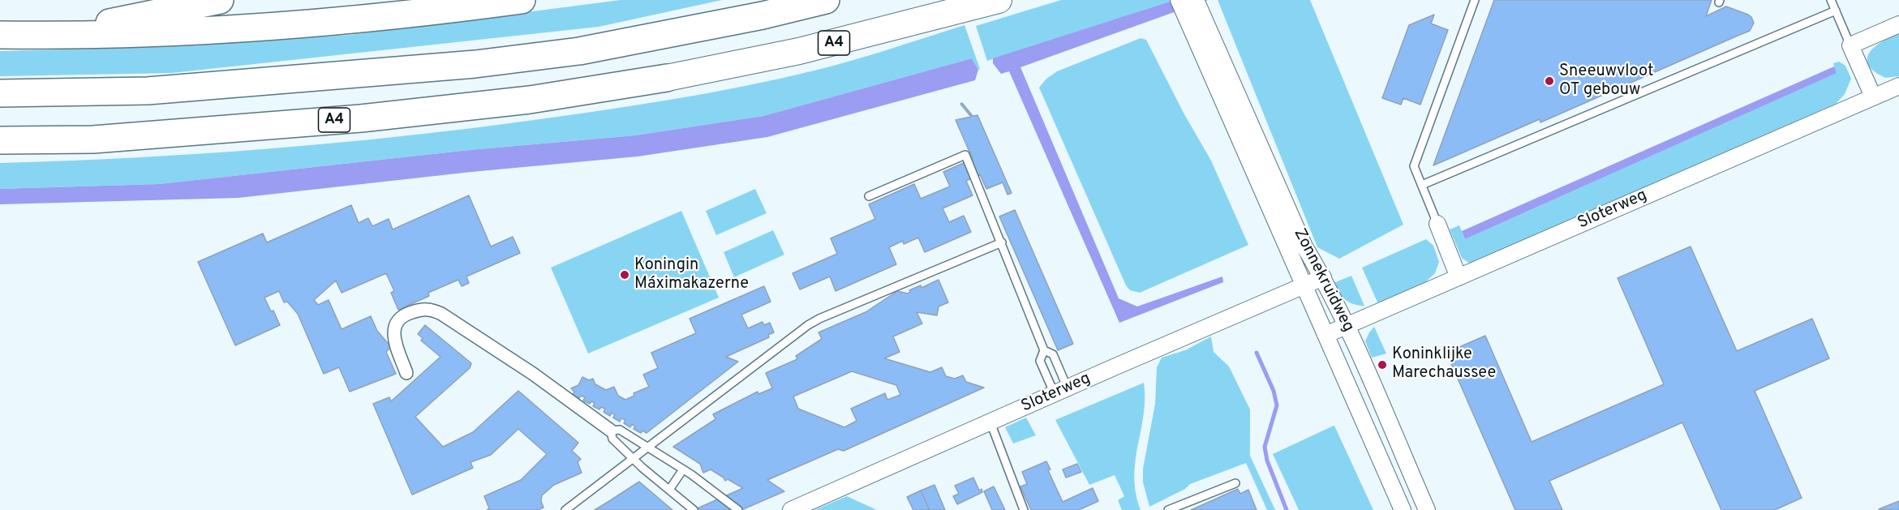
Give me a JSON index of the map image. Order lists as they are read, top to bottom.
{
  "streets": {
    "highway": ["A4"],
    "street": ["Sloterweg", "Zonnekruidweg"]
  },
  "crossings": [
    ["Sloterweg", "Zonnekruidweg"]
  ],
  "places": ["Sneeuwvloot OT gebouw", "Koningin Máximakazerne", "Koninklijke Marechaussee"]
}
